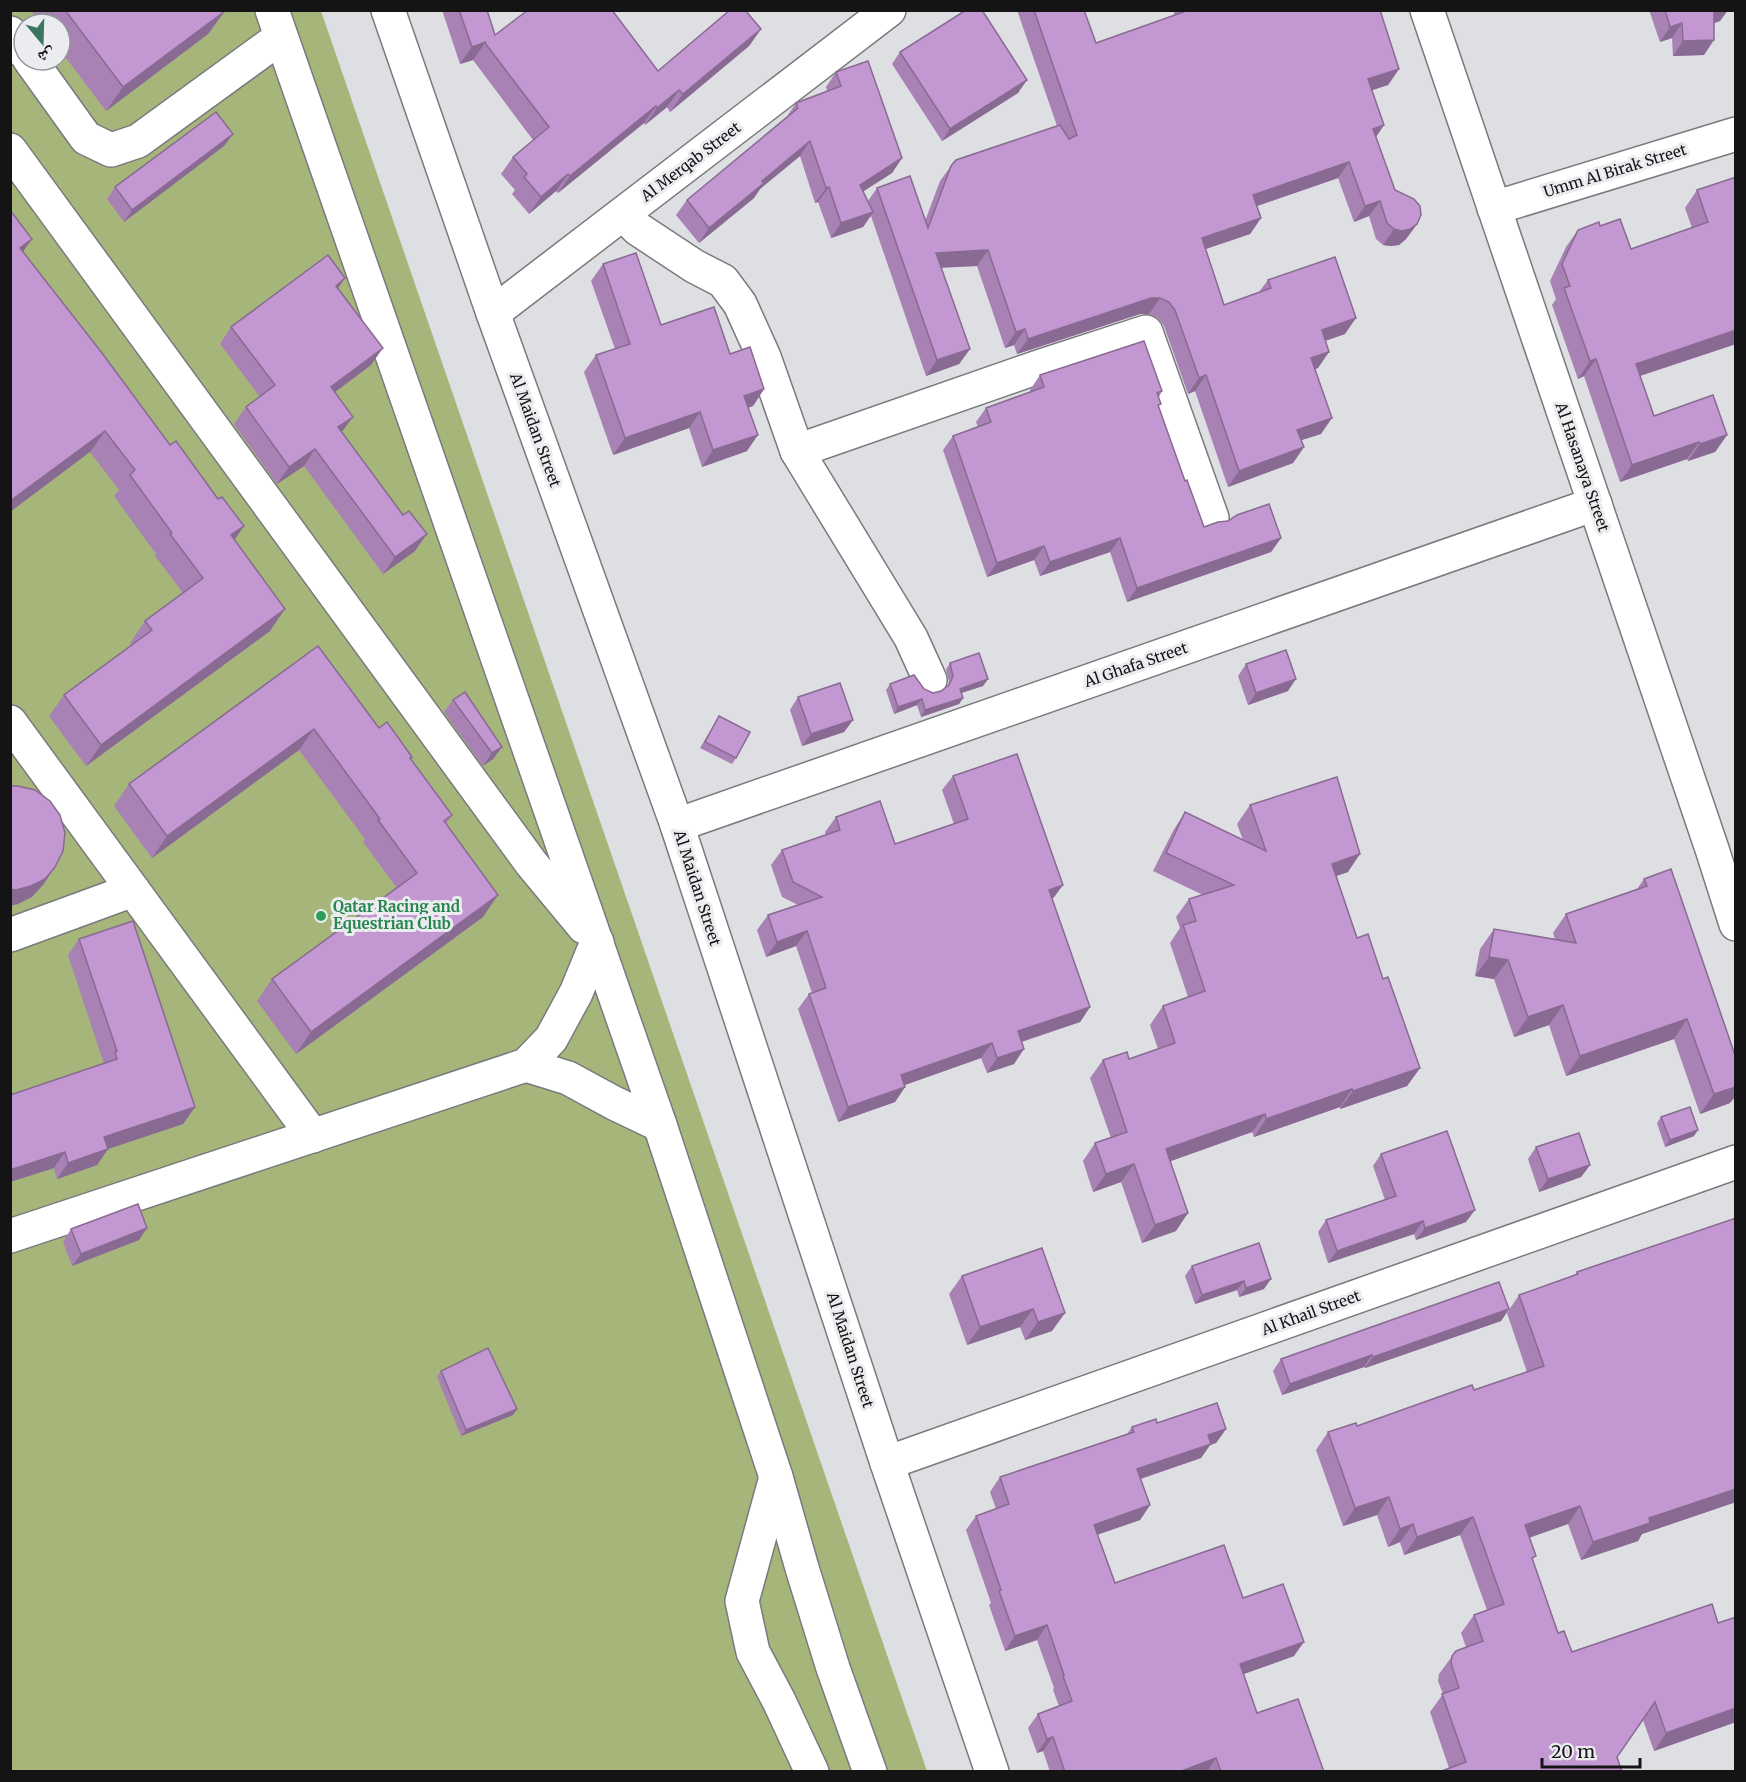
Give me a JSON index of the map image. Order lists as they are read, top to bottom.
{
  "streets": {
    "street": [
      "Al Merqab Street",
      "Umm Al Birak Street",
      "Al Maidan Street",
      "Al Hasanaya Street",
      "Al Ghafa Street",
      "Al Khail Street"
    ]
  },
  "crossings": [
    ["Al Merqab Street", "Al Maidan Street"],
    ["Umm Al Birak Street", "Al Hasanaya Street"],
    ["Al Maidan Street", "Al Ghafa Street"],
    ["Al Maidan Street", "Al Khail Street"],
    ["Al Hasanaya Street", "Al Ghafa Street"]
  ],
  "places": ["Qatar Racing and Equestrian Club"],
  "scale_bar": "20 m",
  "north": "bottom"
}
